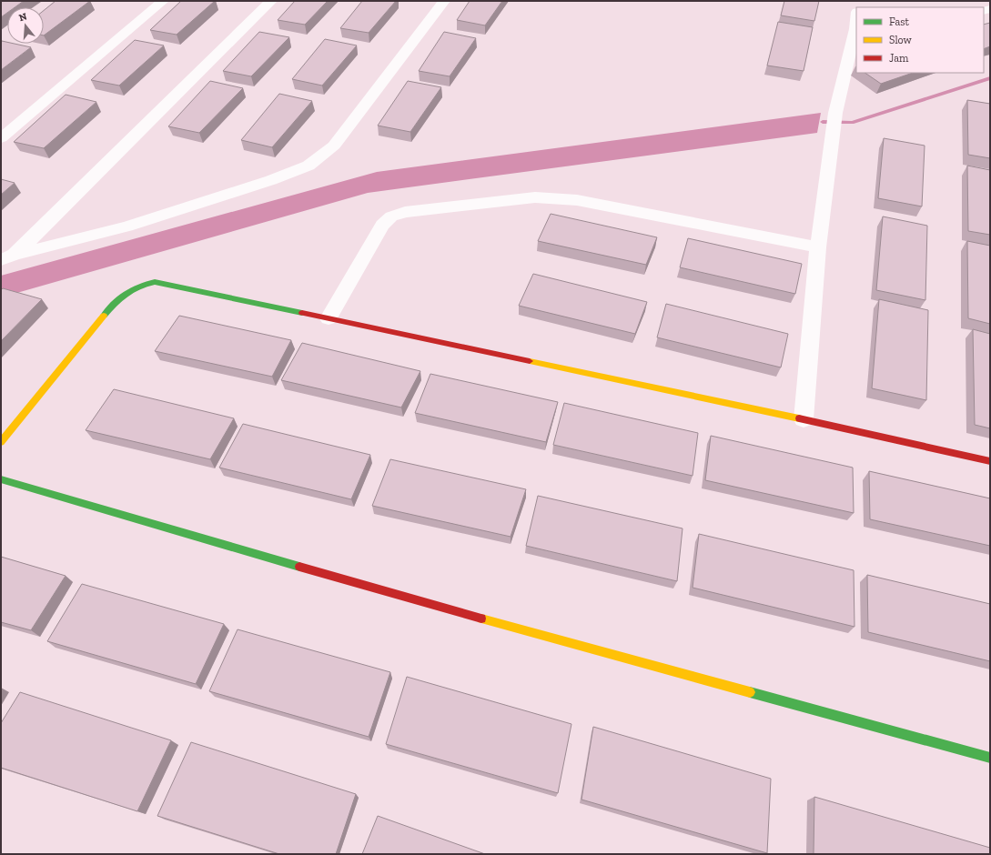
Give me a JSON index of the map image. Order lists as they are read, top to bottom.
{
  "legend": ["Fast", "Slow", "Jam"],
  "north": "top"
}
